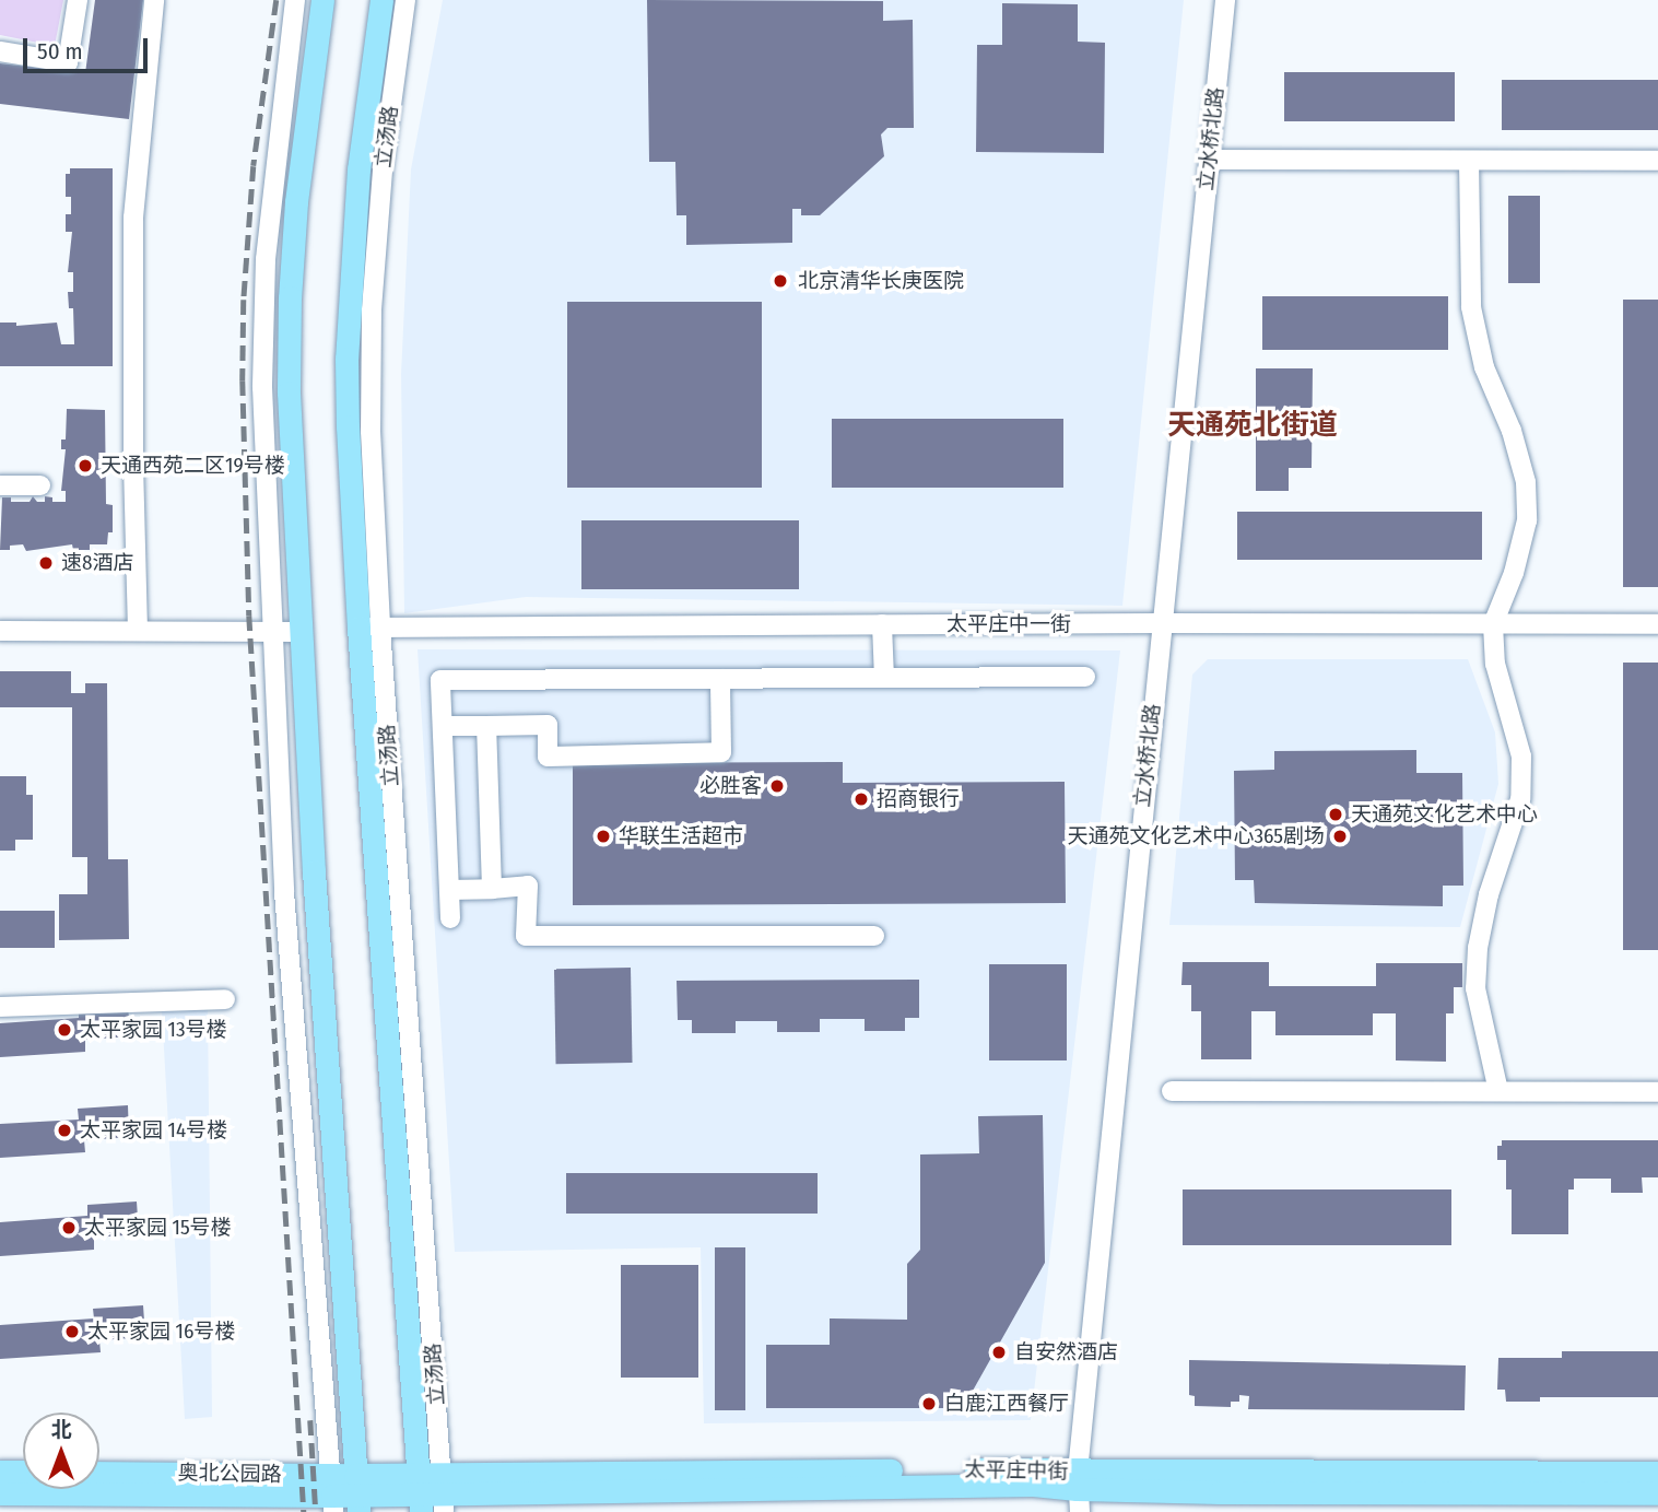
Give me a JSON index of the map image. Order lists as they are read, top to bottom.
{
  "streets": {
    "main road": ["立汤路", "太平庄中街", "奥北公园路"],
    "street": ["立水桥北路", "太平庄中一街"]
  },
  "crossings": [
    ["立汤路", "太平庄中一街"],
    ["立汤路", "太平庄中街"],
    ["立水桥北路", "太平庄中一街"],
    ["立水桥北路", "太平庄中街"],
    ["太平庄中街", "奥北公园路"]
  ],
  "districts": ["天通苑北街道"],
  "places": [
    "北京清华长庚医院",
    "天通西苑二区19号楼",
    "速8酒店",
    "必胜客",
    "招商银行",
    "天通苑文化艺术中心",
    "华联生活超市",
    "天通苑文化艺术中心365剧场",
    "太平家园 13号楼",
    "太平家园 14号楼",
    "太平家园 15号楼",
    "太平家园 16号楼",
    "自安然酒店",
    "白鹿江西餐厅"
  ],
  "scale_bar": "50 m",
  "north": "top"
}
